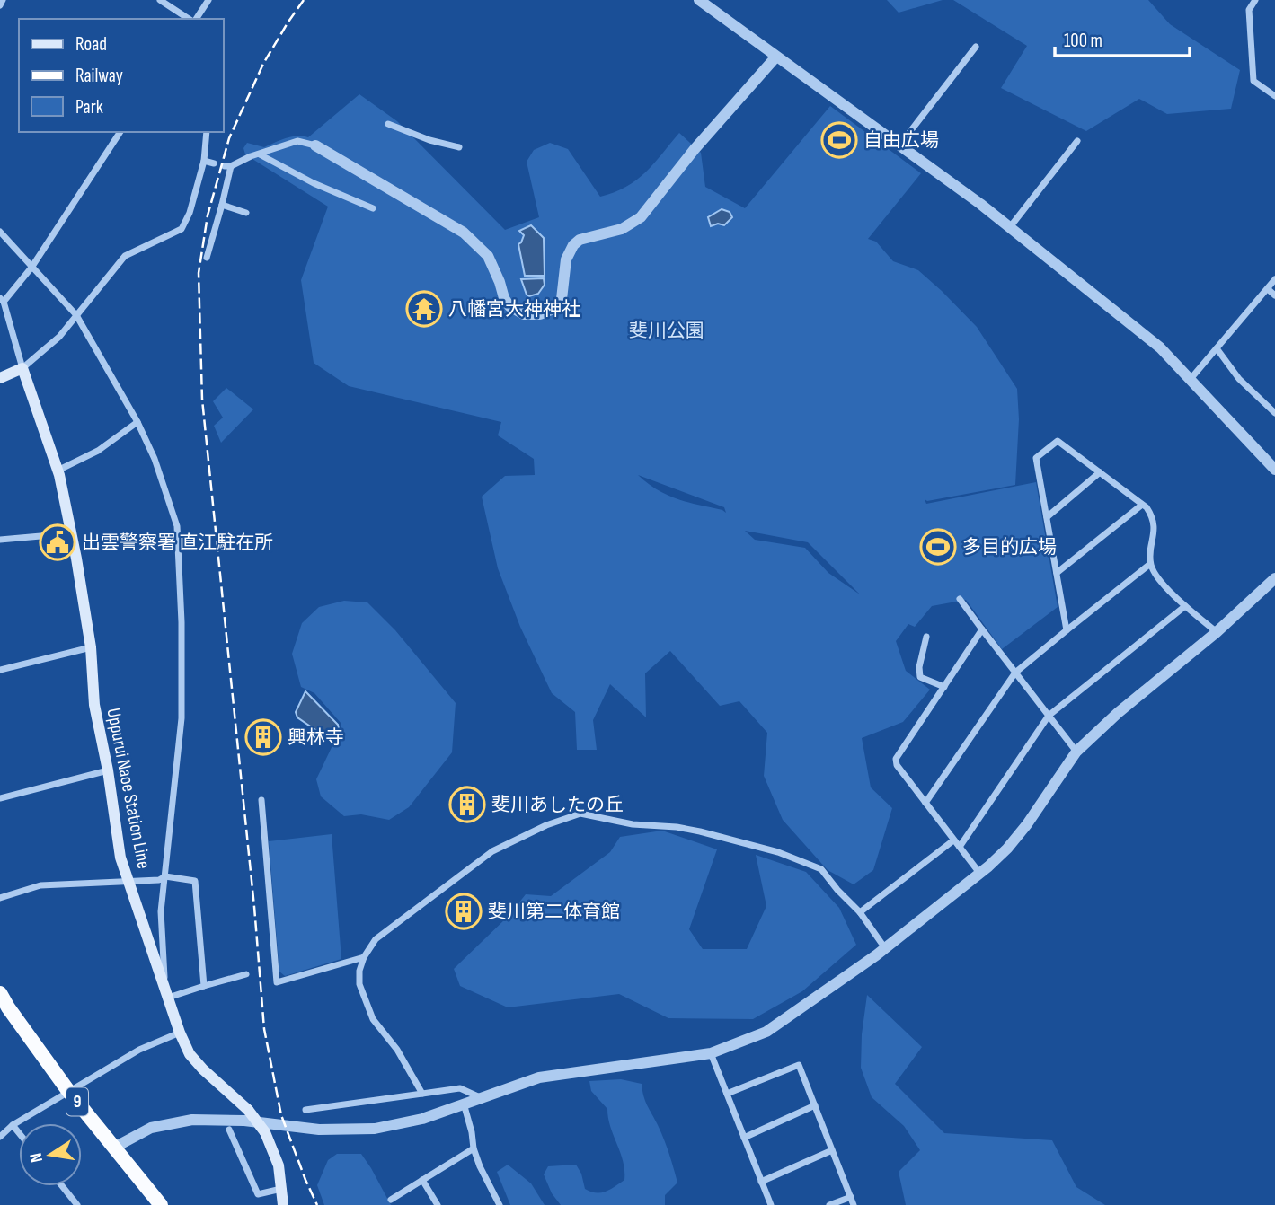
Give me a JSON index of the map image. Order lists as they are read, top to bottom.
{
  "streets": {
    "highway": ["9"],
    "main road": ["Uppurui Naoe Station Line"]
  },
  "parks": ["斐川公園"],
  "places": {
    "sports": ["自由広場", "多目的広場"],
    "temple": ["八幡宮大神神社"],
    "public building": ["出雲警察署 直江駐在所"],
    "building": ["興林寺", "斐川あしたの丘", "斐川第二体育館"]
  },
  "legend": ["Road", "Railway", "Park"],
  "scale_bar": "100 m",
  "north": "left"
}
